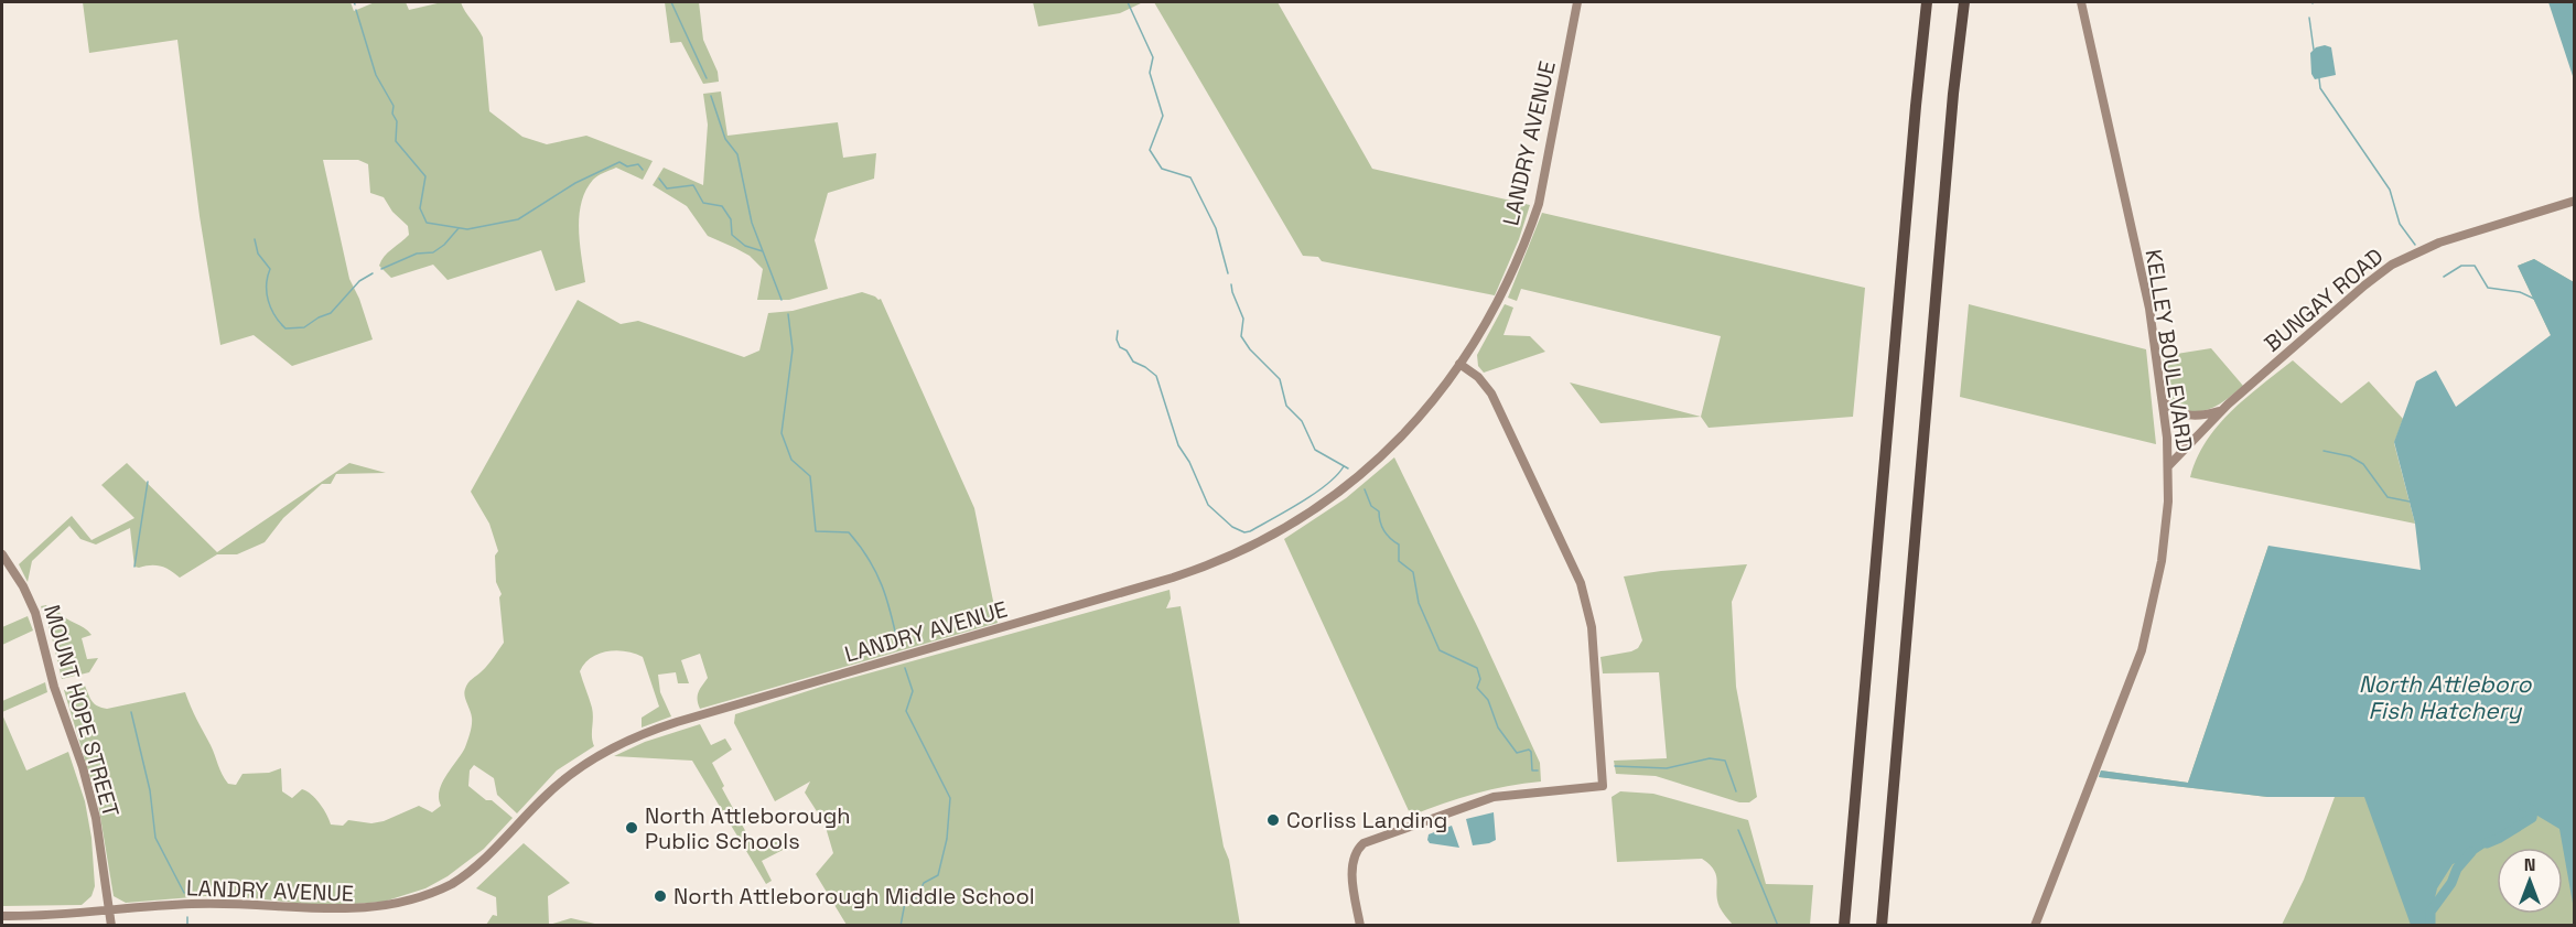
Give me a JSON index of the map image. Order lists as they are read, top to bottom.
{
  "streets": {
    "street": [
      "LANDRY AVENUE",
      "BUNGAY ROAD",
      "KELLEY BOULEVARD",
      "MOUNT HOPE STREET"
    ]
  },
  "crossings": [
    ["LANDRY AVENUE", "MOUNT HOPE STREET"],
    ["BUNGAY ROAD", "KELLEY BOULEVARD"]
  ],
  "water": ["North Attleboro Fish Hatchery"],
  "places": ["Corliss Landing", "North Attleborough Public Schools", "North Attleborough Middle School"],
  "north": "top"
}
